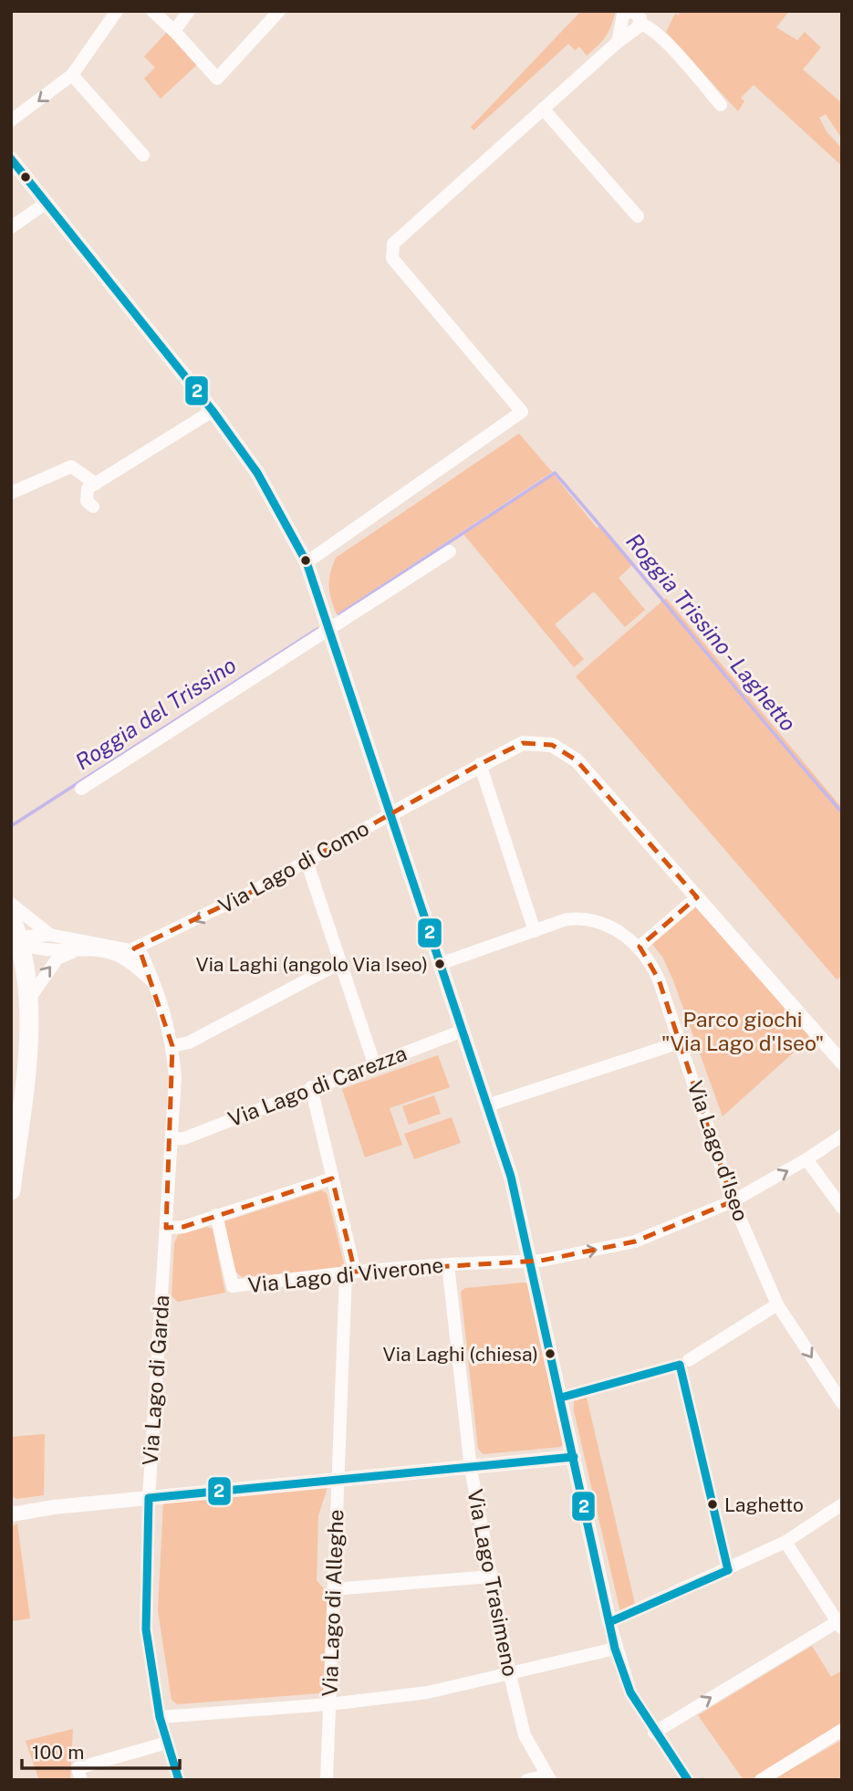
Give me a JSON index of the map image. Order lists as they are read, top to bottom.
{
  "streets": {
    "street": [
      "Via Lago di Como",
      "Via Lago di Carezza",
      "Via Lago d'Iseo",
      "Via Lago di Viverone",
      "Via Lago di Garda",
      "Via Lago Trasimeno",
      "Via Lago di Alleghe"
    ]
  },
  "crossings": [
    ["Via Lago di Como", "Via Lago di Garda"],
    ["Via Lago di Carezza", "Via Lago di Garda"],
    ["Via Lago di Carezza", "Via Lago di Alleghe"],
    ["Via Lago d'Iseo", "Via Lago di Viverone"],
    ["Via Lago di Viverone", "Via Lago Trasimeno"],
    ["Via Lago di Viverone", "Via Lago di Alleghe"]
  ],
  "one_way": ["Via Lago di Viverone"],
  "water": ["Roggia Trissino - Laghetto", "Roggia del Trissino"],
  "parks": ["Parco giochi \"Via Lago d'Iseo\""],
  "places": ["Via Laghi (angolo Via Iseo)", "Via Laghi (chiesa)", "Laghetto"],
  "lines": ["transit line 2"],
  "scale_bar": "100 m"
}
